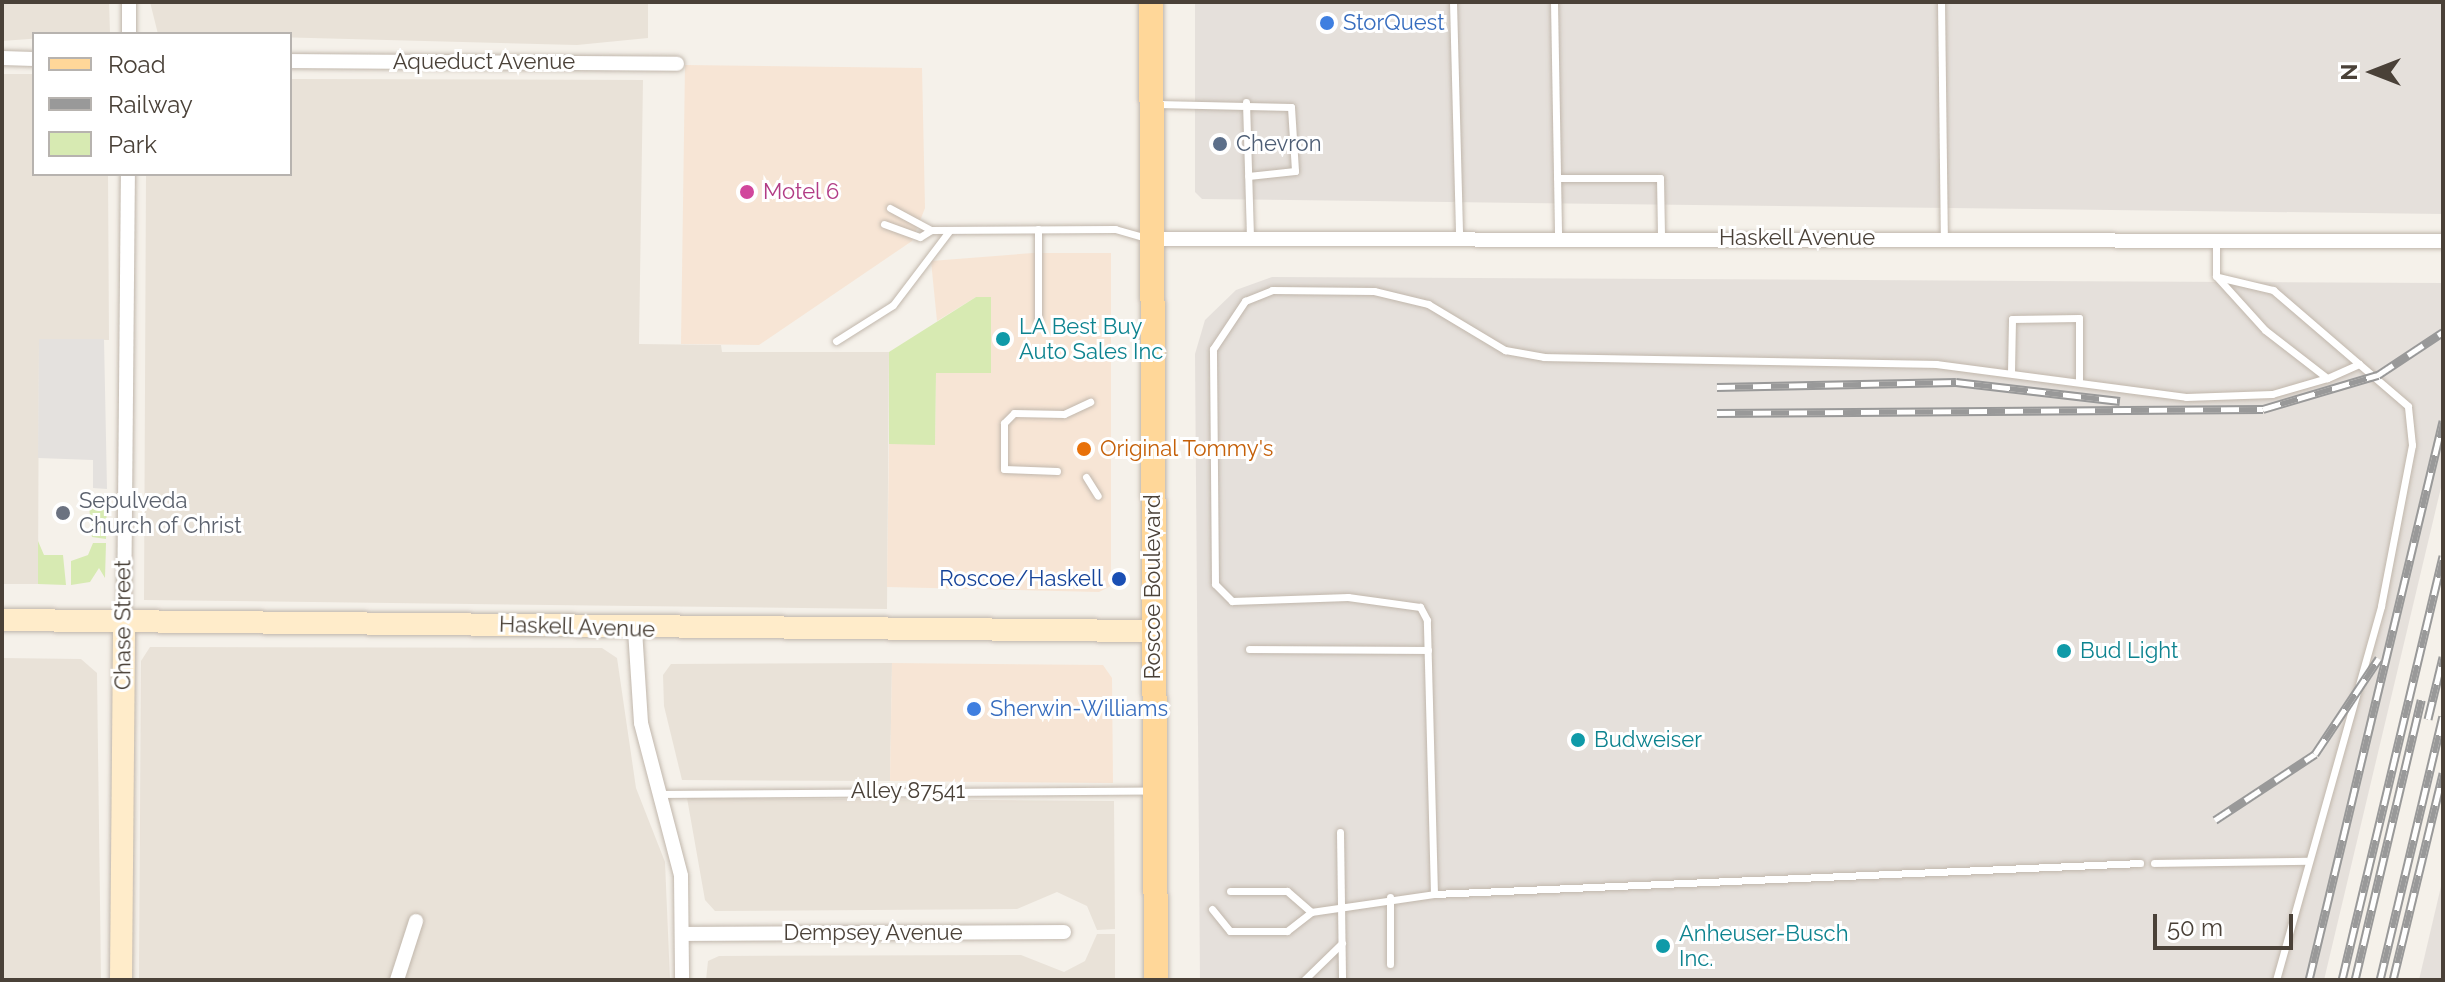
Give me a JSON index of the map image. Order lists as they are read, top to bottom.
{
  "streets": {
    "main road": ["Haskell Avenue", "Roscoe Boulevard", "Chase Street"],
    "street": ["Aqueduct Avenue", "Dempsey Avenue"],
    "lane": ["Alley 87541"]
  },
  "crossings": [
    ["Haskell Avenue", "Roscoe Boulevard"],
    ["Haskell Avenue", "Chase Street"],
    ["Roscoe Boulevard", "Alley 87541"]
  ],
  "places": [
    "StorQuest",
    "Chevron",
    "Motel 6",
    "LA Best Buy Auto Sales Inc",
    "Original Tommy's",
    "Sepulveda Church of Christ",
    "Roscoe/Haskell",
    "Bud Light",
    "Sherwin-Williams",
    "Budweiser",
    "Anheuser-Busch Inc."
  ],
  "legend": ["Road", "Railway", "Park"],
  "scale_bar": "50 m",
  "north": "left"
}
